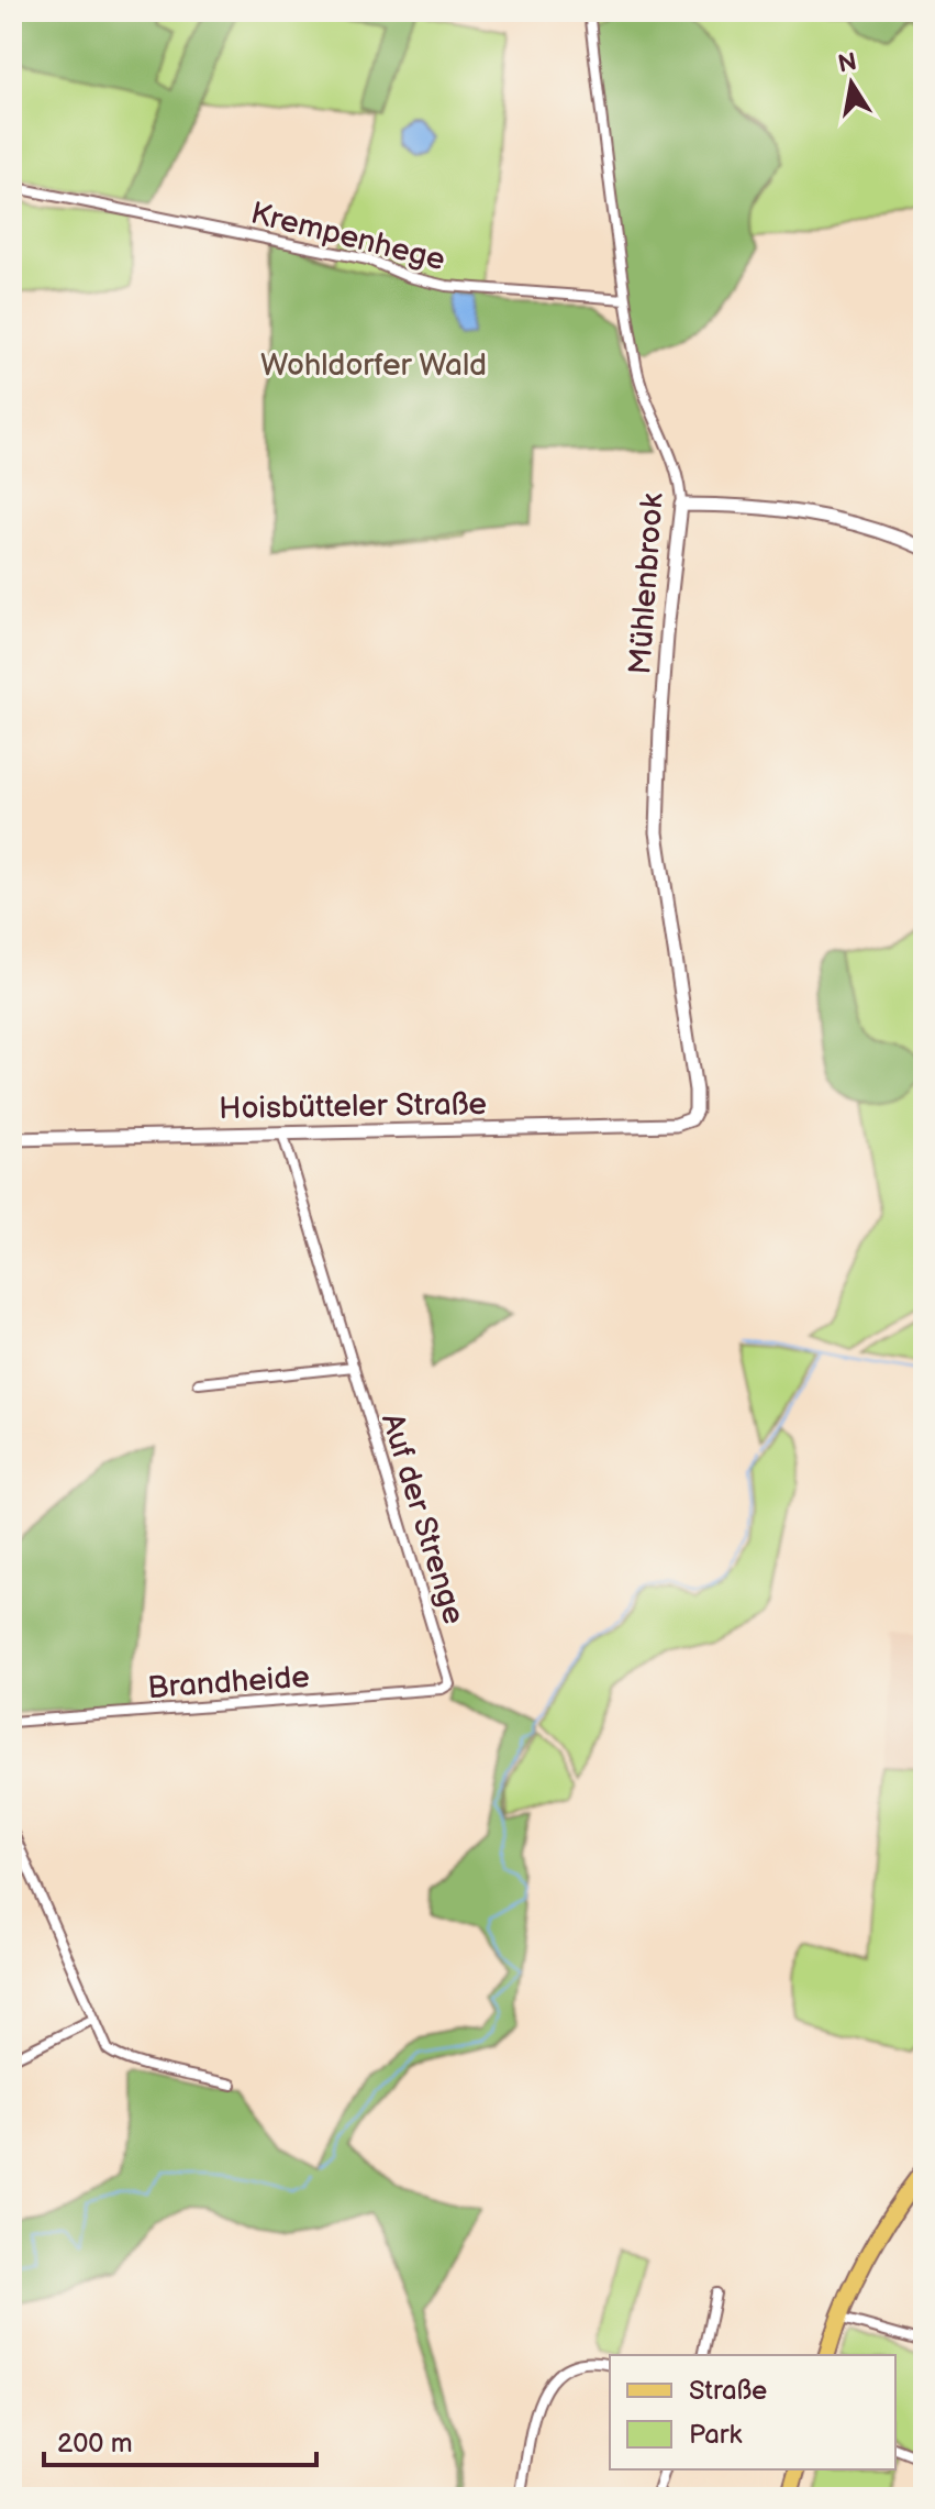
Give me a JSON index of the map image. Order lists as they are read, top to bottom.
{
  "streets": {
    "street": [
      "Krempenhege",
      "Mühlenbrook",
      "Hoisbütteler Straße",
      "Auf der Strenge",
      "Brandheide"
    ]
  },
  "crossings": [
    ["Krempenhege", "Mühlenbrook"],
    ["Mühlenbrook", "Hoisbütteler Straße"],
    ["Hoisbütteler Straße", "Auf der Strenge"],
    ["Auf der Strenge", "Brandheide"]
  ],
  "parks": ["Wohldorfer Wald"],
  "legend": ["Straße", "Park"],
  "scale_bar": "200 m",
  "north": "top"
}
